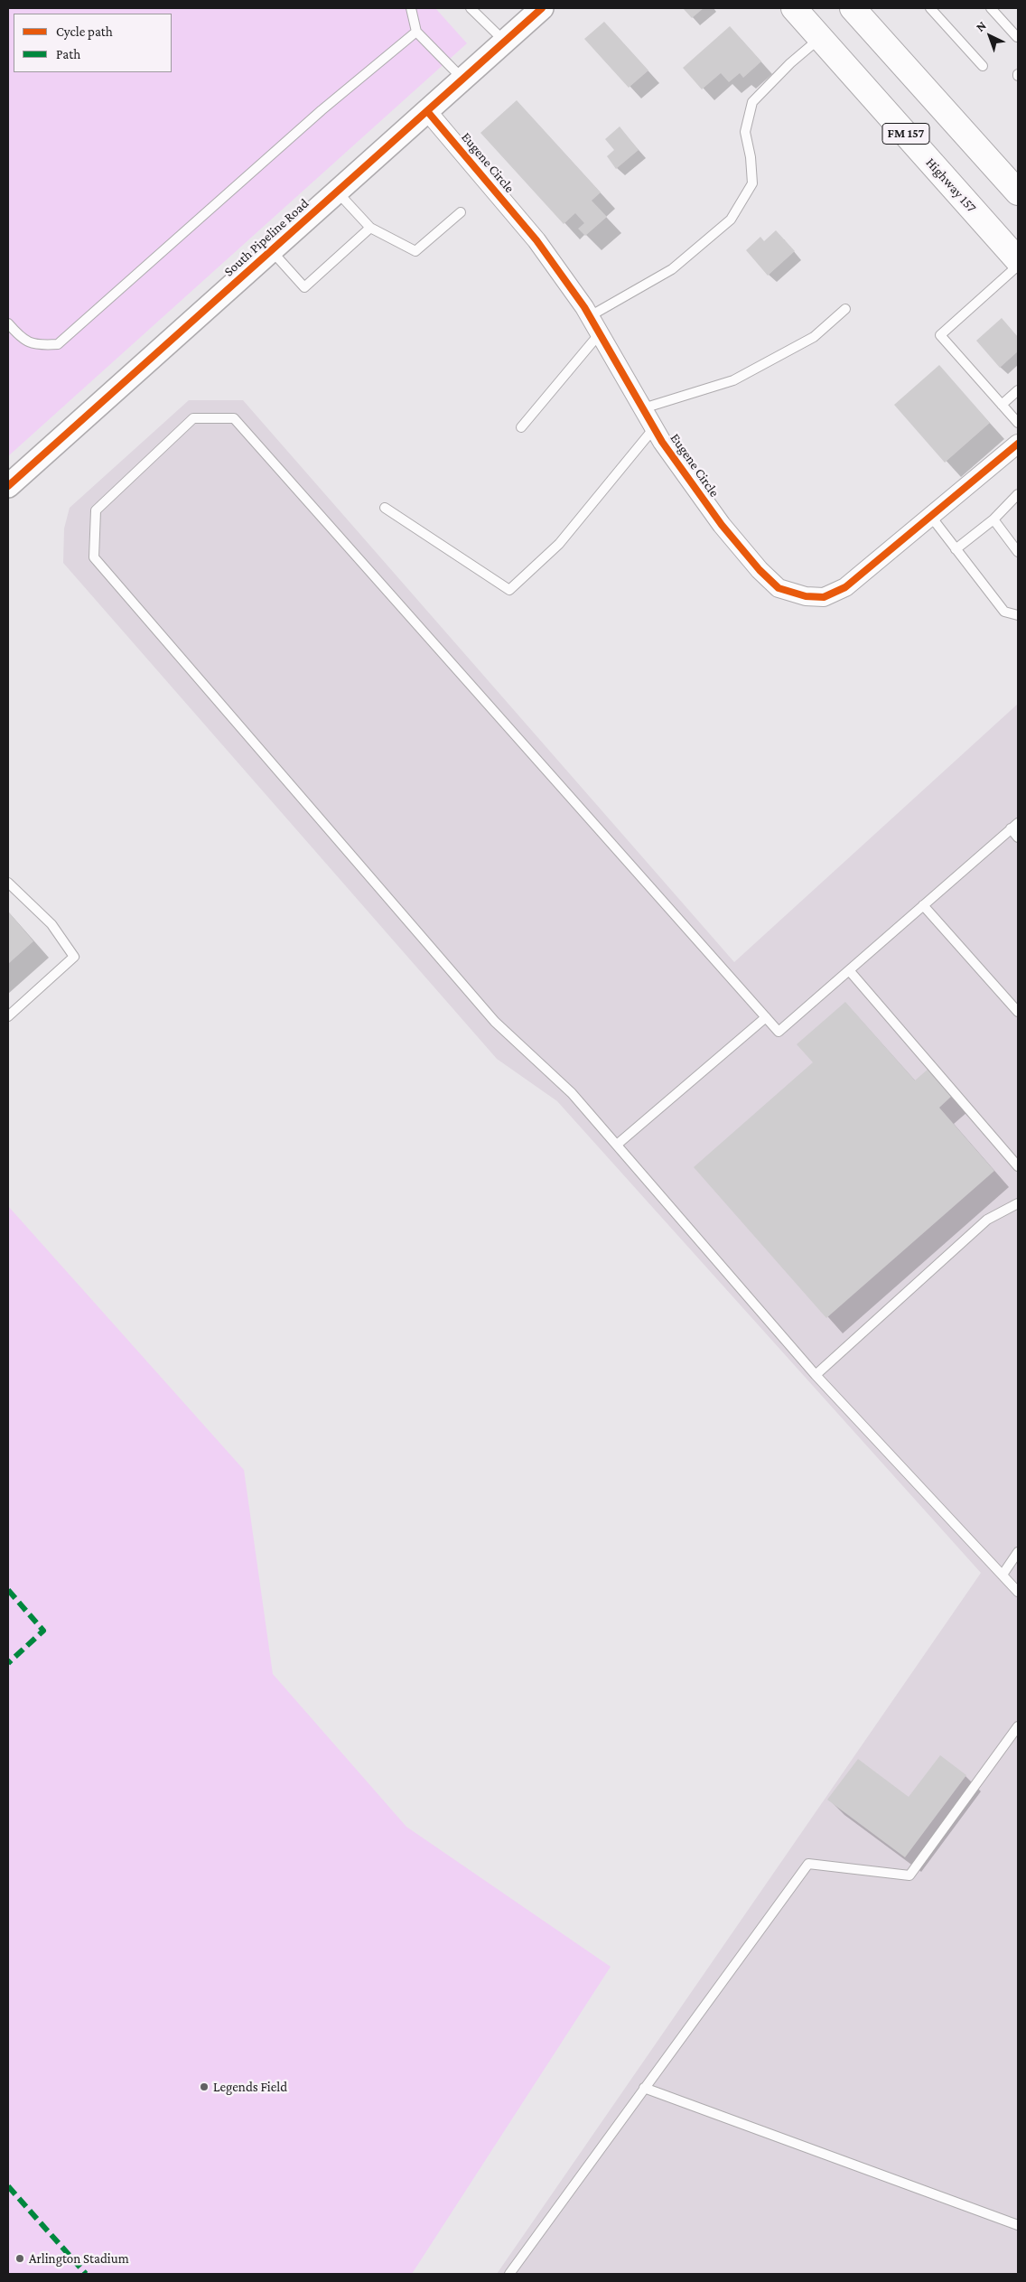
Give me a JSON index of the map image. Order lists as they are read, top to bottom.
{
  "streets": {
    "main road": ["FM 157", "Highway 157"],
    "street": ["Eugene Circle", "South Pipeline Road"]
  },
  "crossings": [
    ["Eugene Circle", "South Pipeline Road"]
  ],
  "places": ["Legends Field", "Arlington Stadium"],
  "legend": ["Cycle path", "Path"],
  "north": "top left"
}
